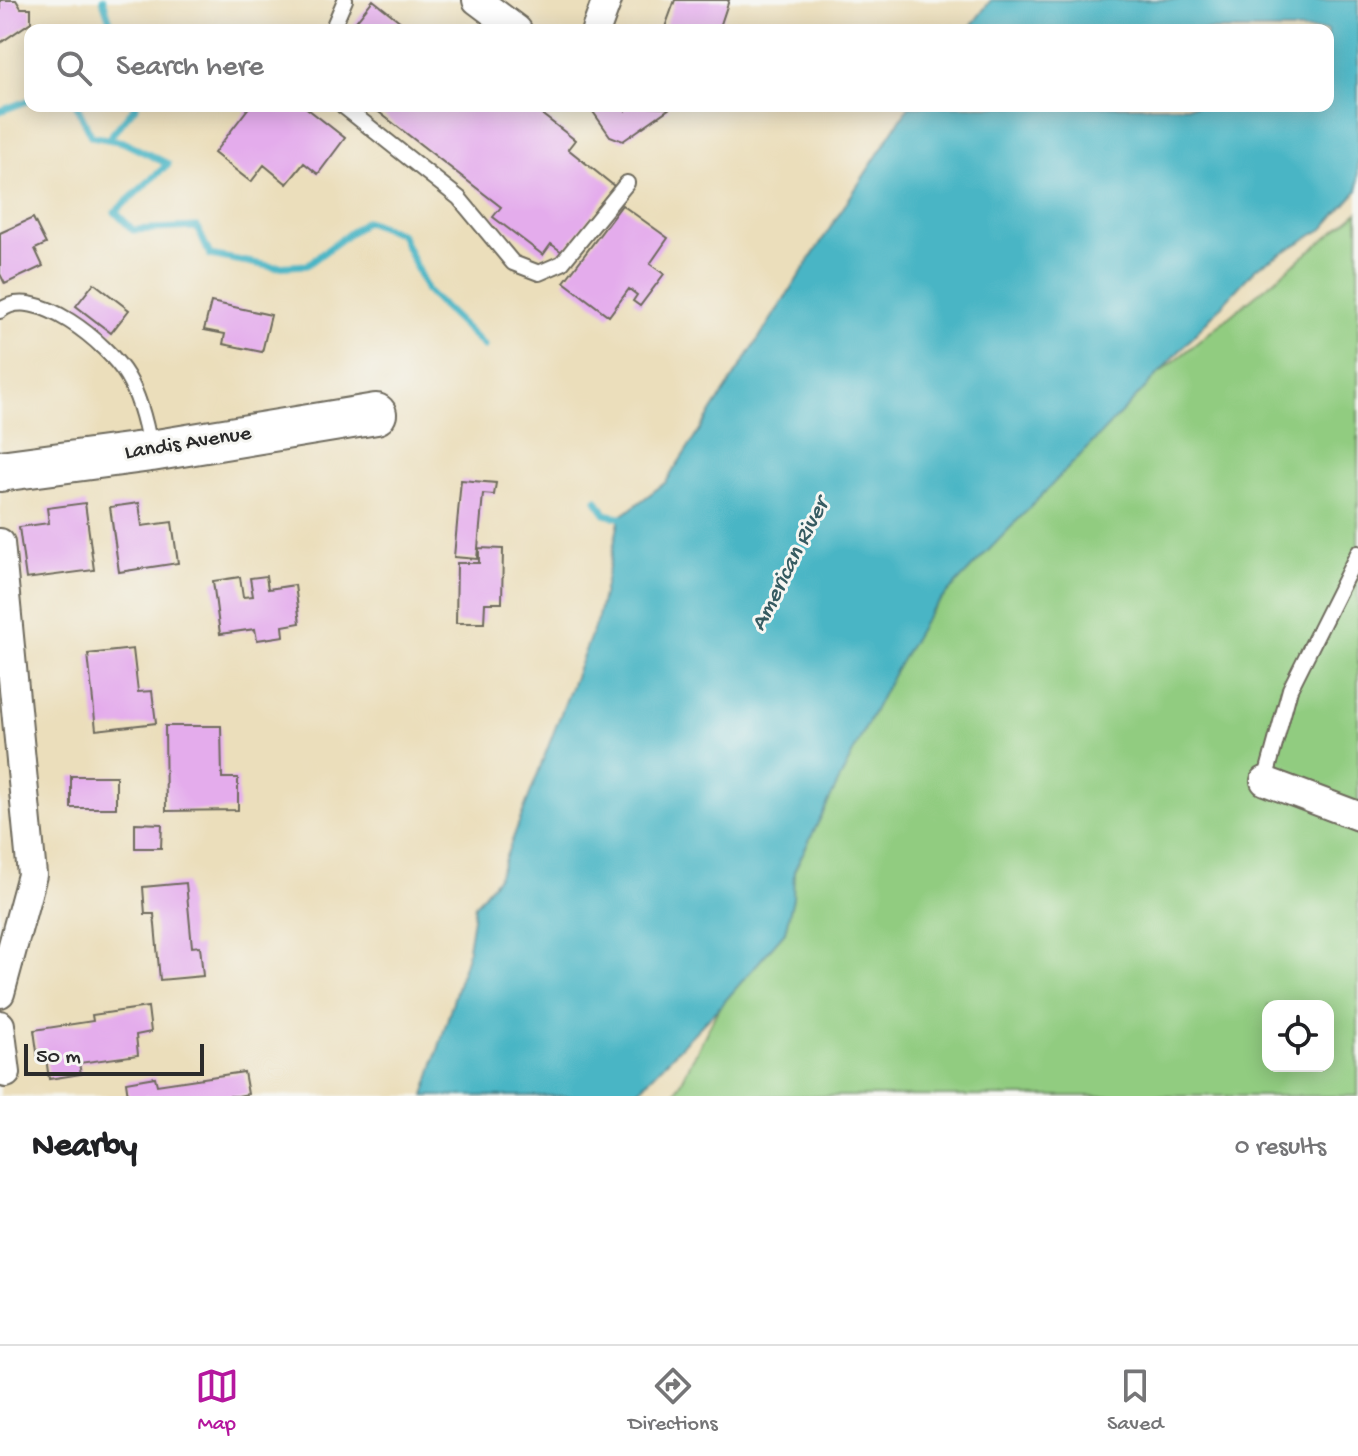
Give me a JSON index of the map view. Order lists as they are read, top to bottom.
{
  "streets": {
    "street": ["Landis Avenue"]
  },
  "water": ["American River"],
  "scale_bar": "50 m",
  "page": {
    "search": "Search here",
    "scale": "50 m",
    "heading": ["Nearby", "0 results"],
    "nav": ["Map", "Directions", "Saved"]
  }
}
